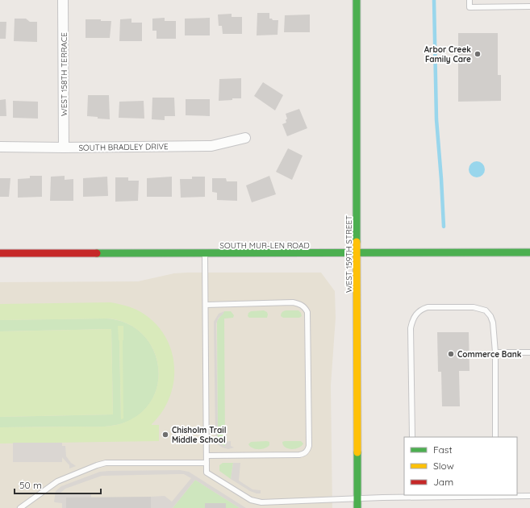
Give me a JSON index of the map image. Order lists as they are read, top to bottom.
{
  "streets": {
    "main road": ["SOUTH MUR-LEN ROAD", "WEST 159TH STREET"],
    "street": ["WEST 158TH TERRACE", "SOUTH BRADLEY DRIVE"]
  },
  "crossings": [
    ["WEST 158TH TERRACE", "SOUTH BRADLEY DRIVE"],
    ["SOUTH MUR-LEN ROAD", "WEST 159TH STREET"]
  ],
  "places": ["Arbor Creek Family Care", "Commerce Bank", "Chisholm Trail Middle School"],
  "legend": ["Fast", "Slow", "Jam"],
  "scale_bar": "50 m"
}
